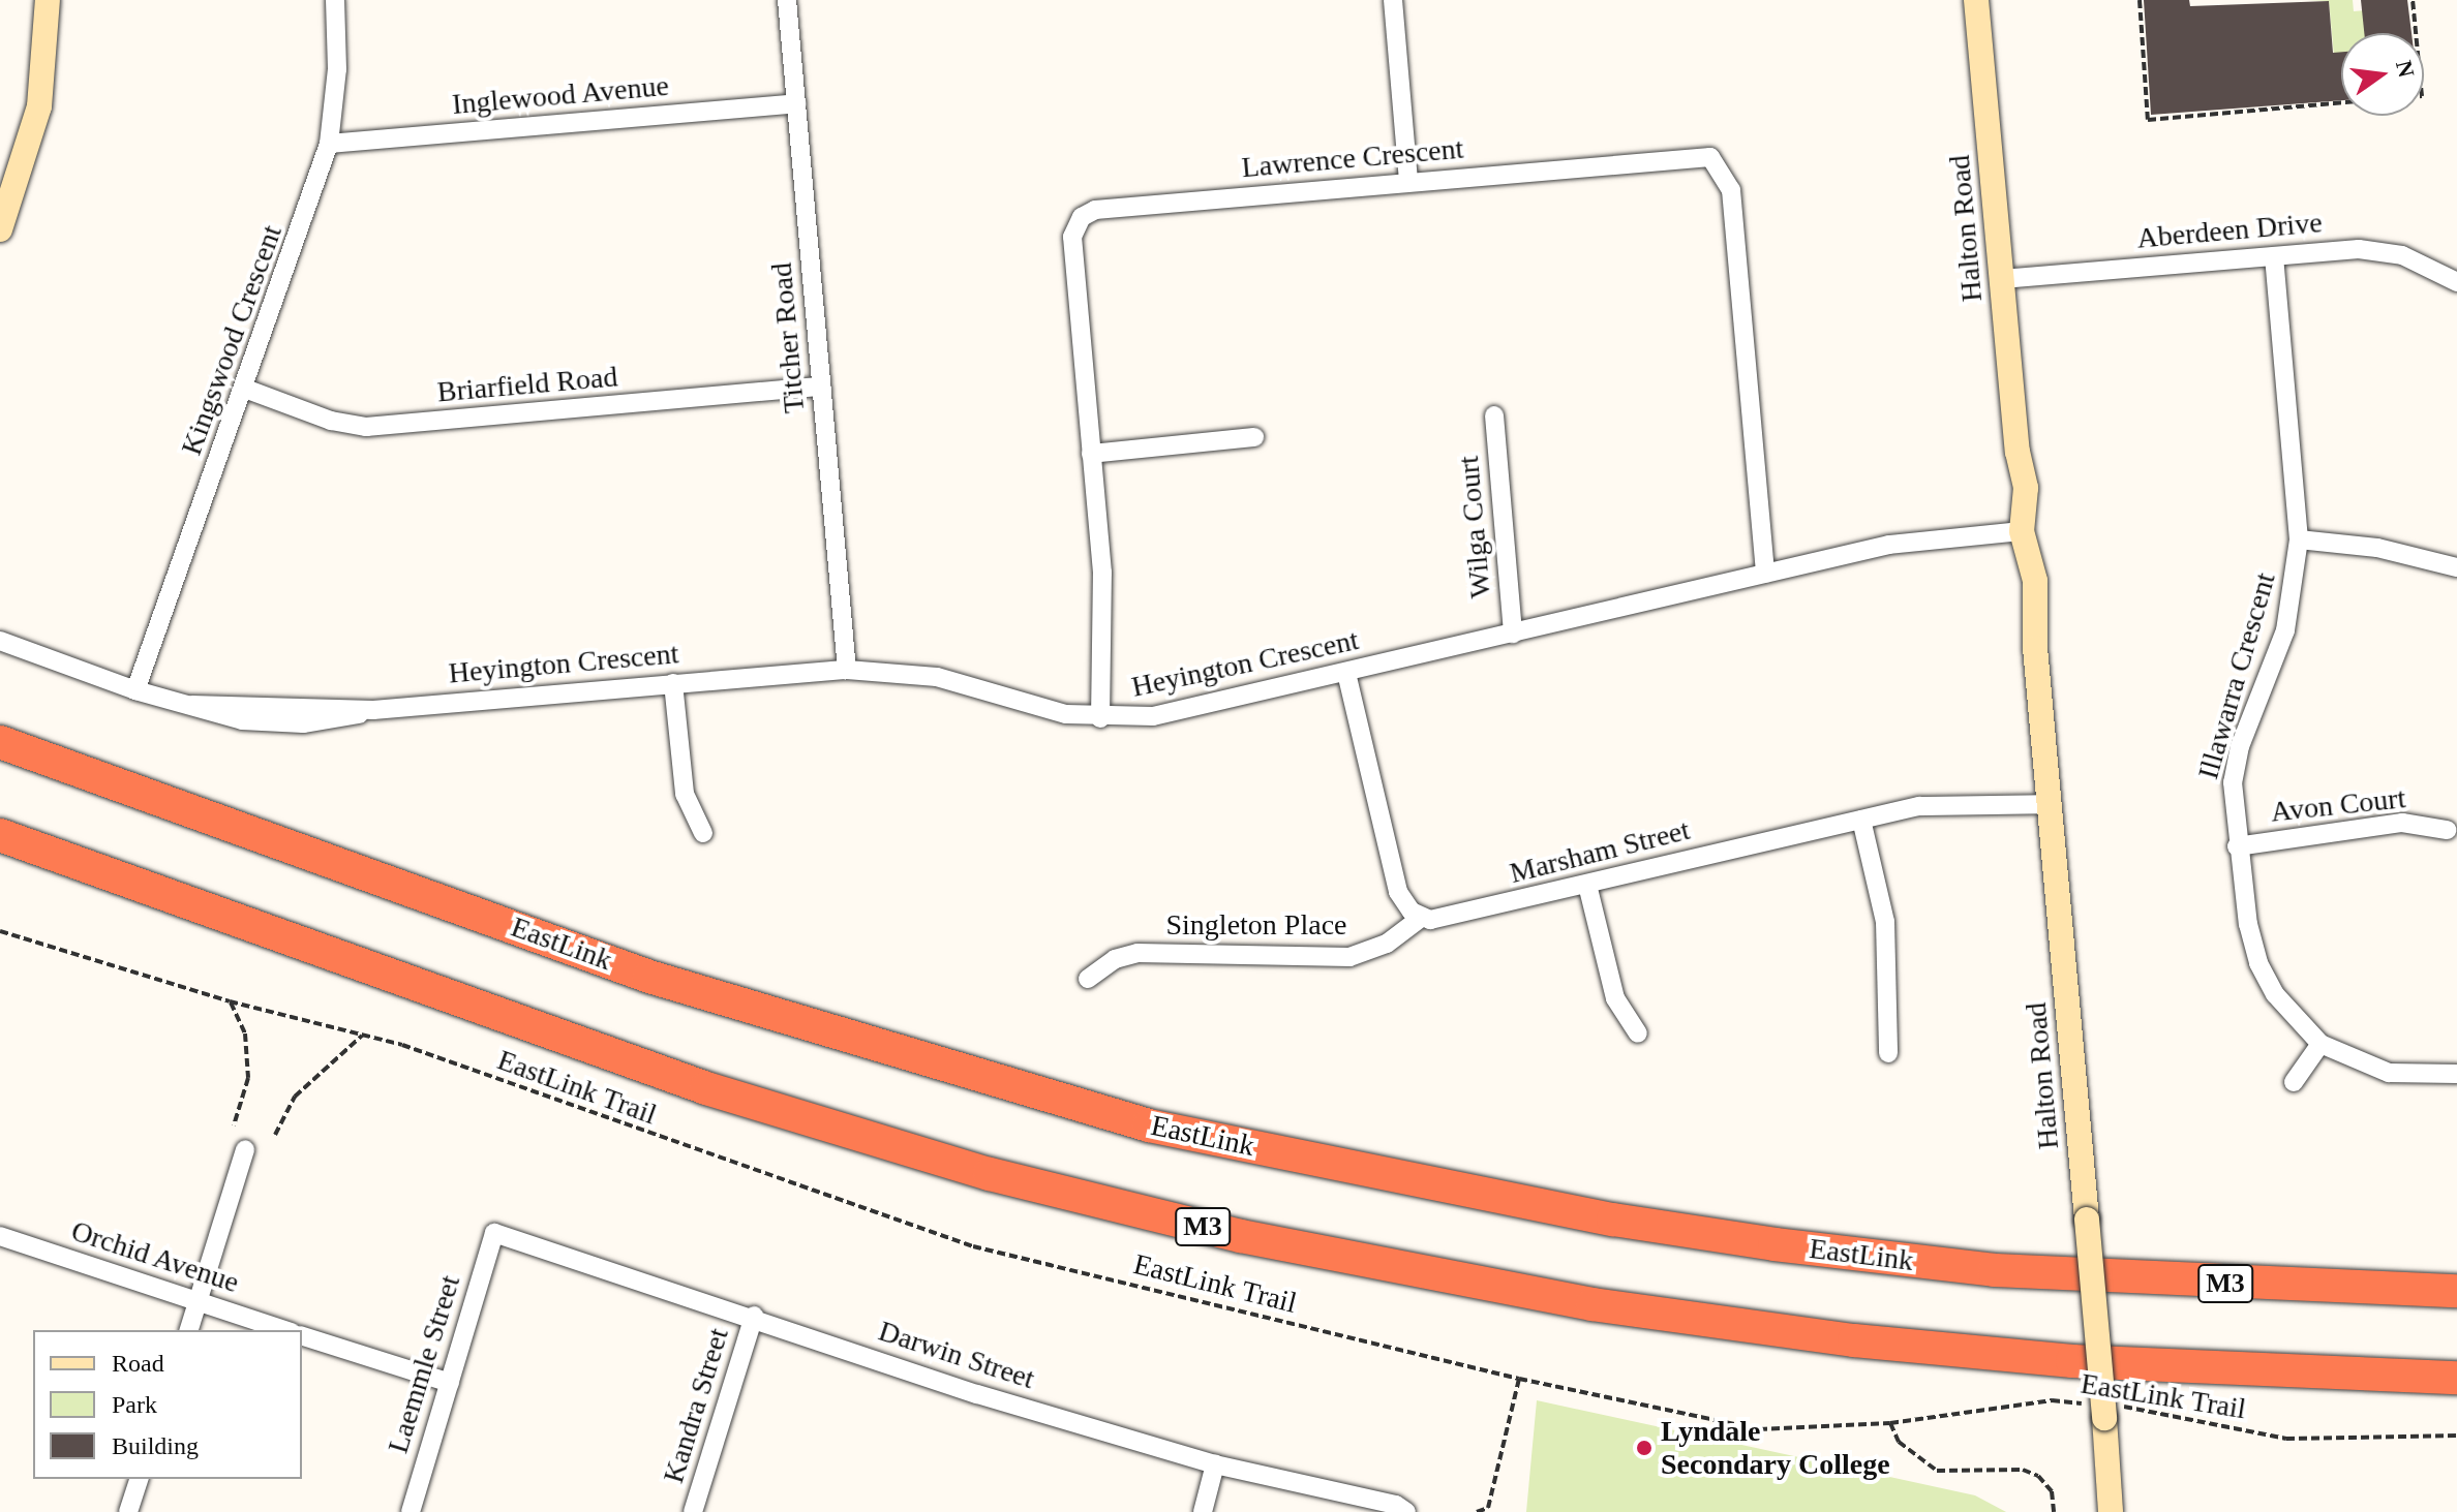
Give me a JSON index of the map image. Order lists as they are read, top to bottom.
{
  "streets": {
    "highway": ["EastLink", "M3"],
    "main road": ["Halton Road"],
    "street": [
      "Inglewood Avenue",
      "Lawrence Crescent",
      "Aberdeen Drive",
      "Titcher Road",
      "Kingswood Crescent",
      "Briarfield Road",
      "Wilga Court",
      "Heyington Crescent",
      "Illawarra Crescent",
      "Avon Court",
      "Marsham Street",
      "Singleton Place",
      "Orchid Avenue",
      "Darwin Street",
      "Laemmle Street",
      "Kandra Street"
    ],
    "path": ["EastLink Trail"]
  },
  "crossings": [
    ["Inglewood Avenue", "Titcher Road"],
    ["Inglewood Avenue", "Kingswood Crescent"],
    ["Lawrence Crescent", "Heyington Crescent"],
    ["Halton Road", "Aberdeen Drive"],
    ["Halton Road", "Heyington Crescent"],
    ["Halton Road", "Marsham Street"],
    ["Halton Road", "EastLink Trail"],
    ["Aberdeen Drive", "Illawarra Crescent"],
    ["Titcher Road", "Briarfield Road"],
    ["Titcher Road", "Heyington Crescent"],
    ["Kingswood Crescent", "Briarfield Road"],
    ["Kingswood Crescent", "Heyington Crescent"],
    ["Wilga Court", "Heyington Crescent"],
    ["Illawarra Crescent", "Avon Court"],
    ["Marsham Street", "Singleton Place"],
    ["Darwin Street", "Laemmle Street"],
    ["Darwin Street", "Kandra Street"]
  ],
  "places": ["Lyndale Secondary College"],
  "legend": ["Road", "Park", "Building"],
  "north": "right"
}
